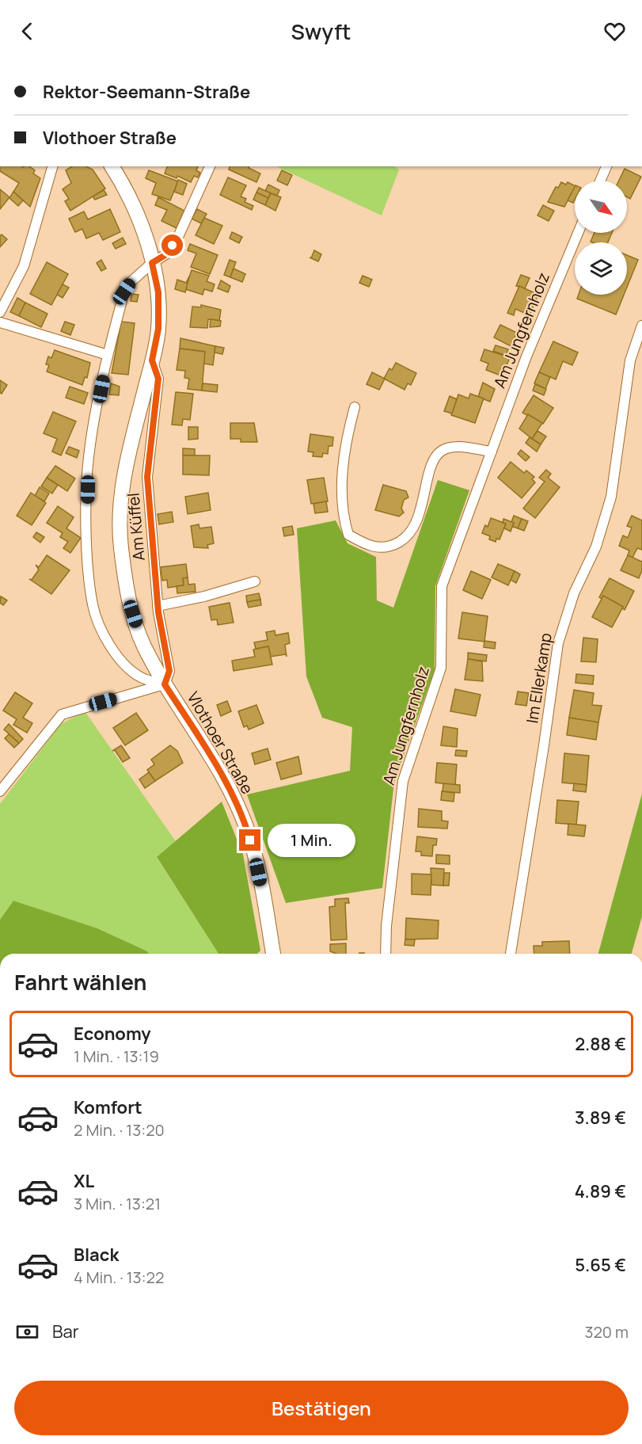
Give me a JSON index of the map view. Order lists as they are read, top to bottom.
{
  "streets": {
    "street": [
      "Am Jungfernholz",
      "Am Küffel",
      "Im Ellerkamp",
      "Vlothoer Straße"
    ]
  },
  "crossings": [
    ["Am Küffel", "Vlothoer Straße"]
  ],
  "north": "bottom right",
  "page": {
    "header": "Swyft",
    "banner": ["Rektor-Seemann-Straße", "Vlothoer Straße"],
    "bubble": "1 Min.",
    "heading": "Fahrt wählen",
    "list": [
      {
        "name": "Economy",
        "note": "1 Min. · 13:19",
        "value": "2.88 €"
      },
      {
        "name": "Komfort",
        "note": "2 Min. · 13:20",
        "value": "3.89 €"
      },
      {
        "name": "XL",
        "note": "3 Min. · 13:21",
        "value": "4.89 €"
      },
      {
        "name": "Black",
        "note": "4 Min. · 13:22",
        "value": "5.65 €"
      }
    ],
    "pay": ["Bar", "320 m"],
    "buttons": "Bestätigen"
  }
}
